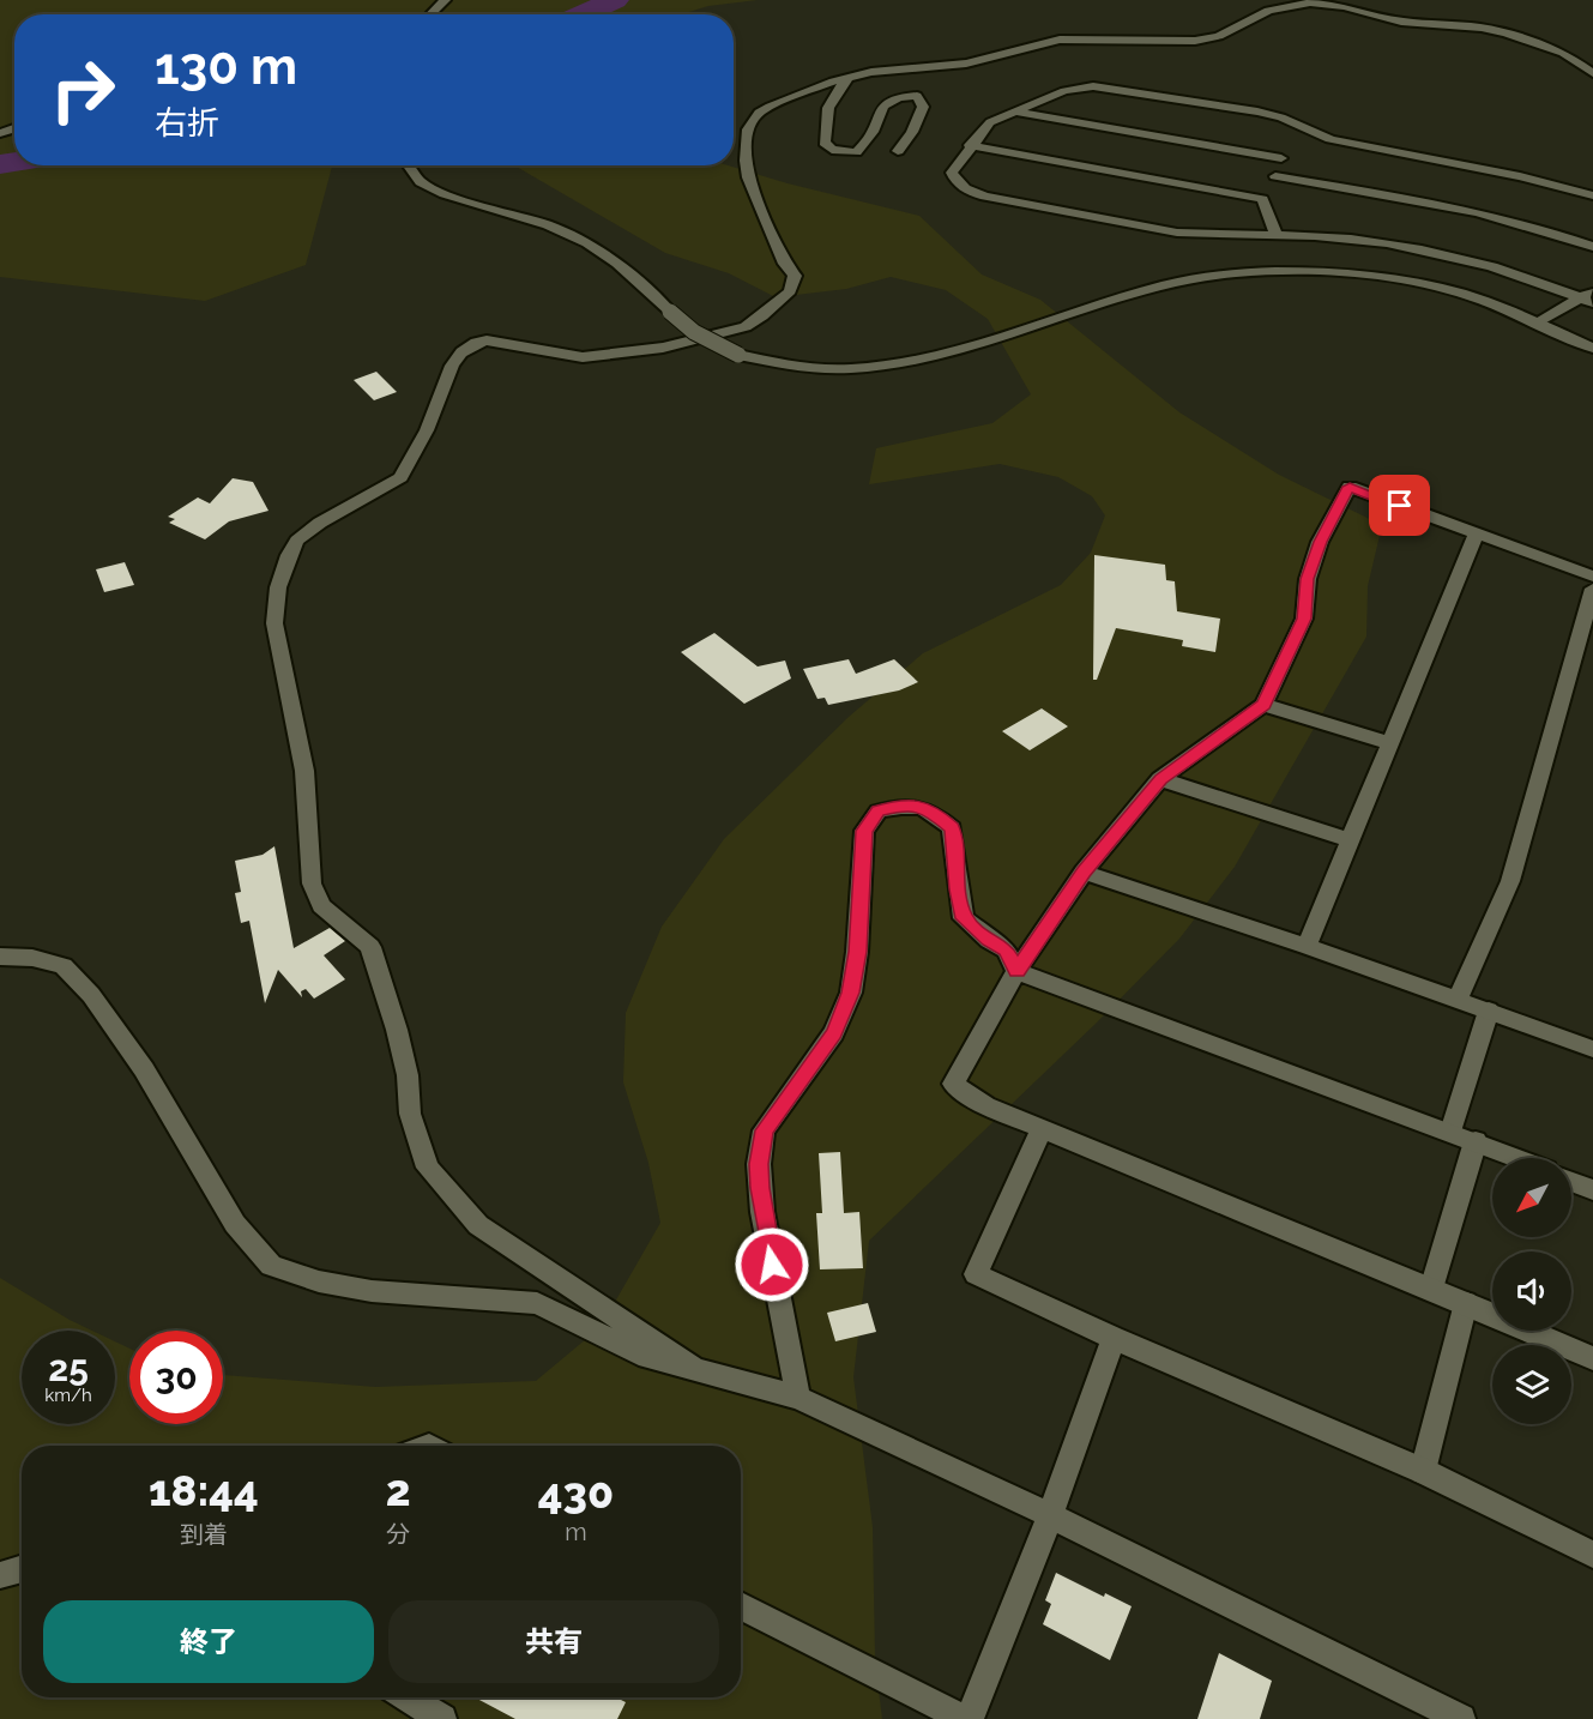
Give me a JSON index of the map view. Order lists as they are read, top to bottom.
{
  "north": "bottom left",
  "page": {
    "turn": ["130 m", "右折"],
    "speed": "25 km/h",
    "limit": "30",
    "eta": [
      "18:44",
      "到着",
      "2",
      "分",
      "430",
      "m"
    ],
    "buttons": ["終了", "共有"]
  }
}
